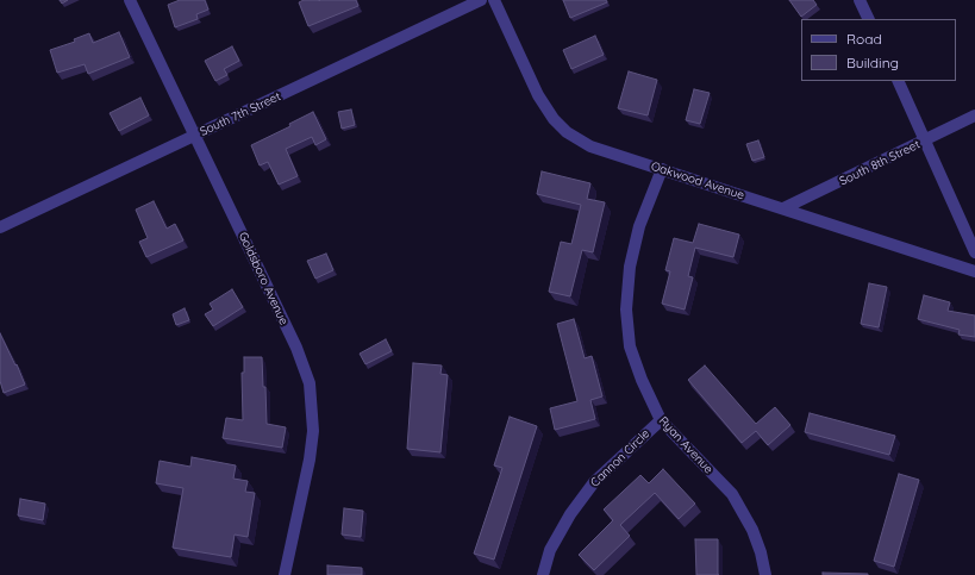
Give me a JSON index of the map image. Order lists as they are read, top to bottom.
{
  "streets": {
    "street": [
      "South 7th Street",
      "South 8th Street",
      "Oakwood Avenue",
      "Goldsboro Avenue",
      "Ryan Avenue",
      "Cannon Circle"
    ]
  },
  "crossings": [
    ["South 7th Street", "Goldsboro Avenue"],
    ["South 8th Street", "Oakwood Avenue"],
    ["Oakwood Avenue", "Ryan Avenue"],
    ["Ryan Avenue", "Cannon Circle"]
  ],
  "legend": ["Road", "Building"]
}
